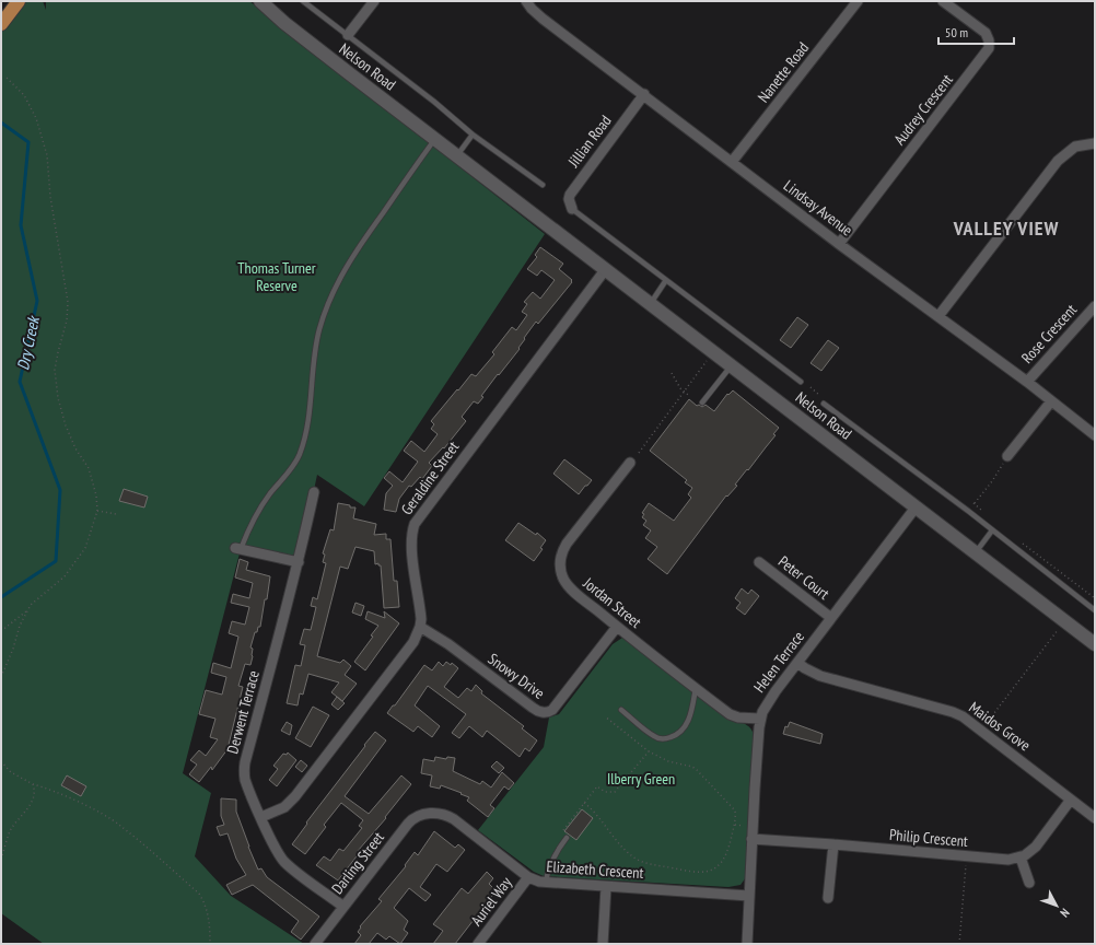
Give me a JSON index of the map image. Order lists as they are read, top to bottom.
{
  "streets": {
    "main road": ["Nelson Road"],
    "street": [
      "Nanette Road",
      "Audrey Crescent",
      "Jillian Road",
      "Lindsay Avenue",
      "Rose Crescent",
      "Geraldine Street",
      "Peter Court",
      "Jordan Street",
      "Helen Terrace",
      "Snowy Drive",
      "Derwent Terrace",
      "Maidos Grove",
      "Philip Crescent",
      "Darling Street",
      "Elizabeth Crescent",
      "Auriel Way"
    ]
  },
  "crossings": [
    ["Nelson Road", "Jillian Road"],
    ["Nelson Road", "Geraldine Street"],
    ["Nelson Road", "Helen Terrace"],
    ["Nanette Road", "Lindsay Avenue"],
    ["Audrey Crescent", "Lindsay Avenue"],
    ["Jillian Road", "Lindsay Avenue"],
    ["Lindsay Avenue", "Rose Crescent"],
    ["Geraldine Street", "Snowy Drive"],
    ["Geraldine Street", "Derwent Terrace"],
    ["Peter Court", "Helen Terrace"],
    ["Jordan Street", "Helen Terrace"],
    ["Jordan Street", "Snowy Drive"],
    ["Helen Terrace", "Maidos Grove"],
    ["Helen Terrace", "Philip Crescent"],
    ["Helen Terrace", "Elizabeth Crescent"],
    ["Derwent Terrace", "Darling Street"],
    ["Darling Street", "Elizabeth Crescent"],
    ["Elizabeth Crescent", "Auriel Way"]
  ],
  "districts": ["VALLEY VIEW"],
  "water": ["Dry Creek"],
  "parks": ["Thomas Turner Reserve", "Ilberry Green"],
  "scale_bar": "50 m",
  "north": "bottom right"
}
